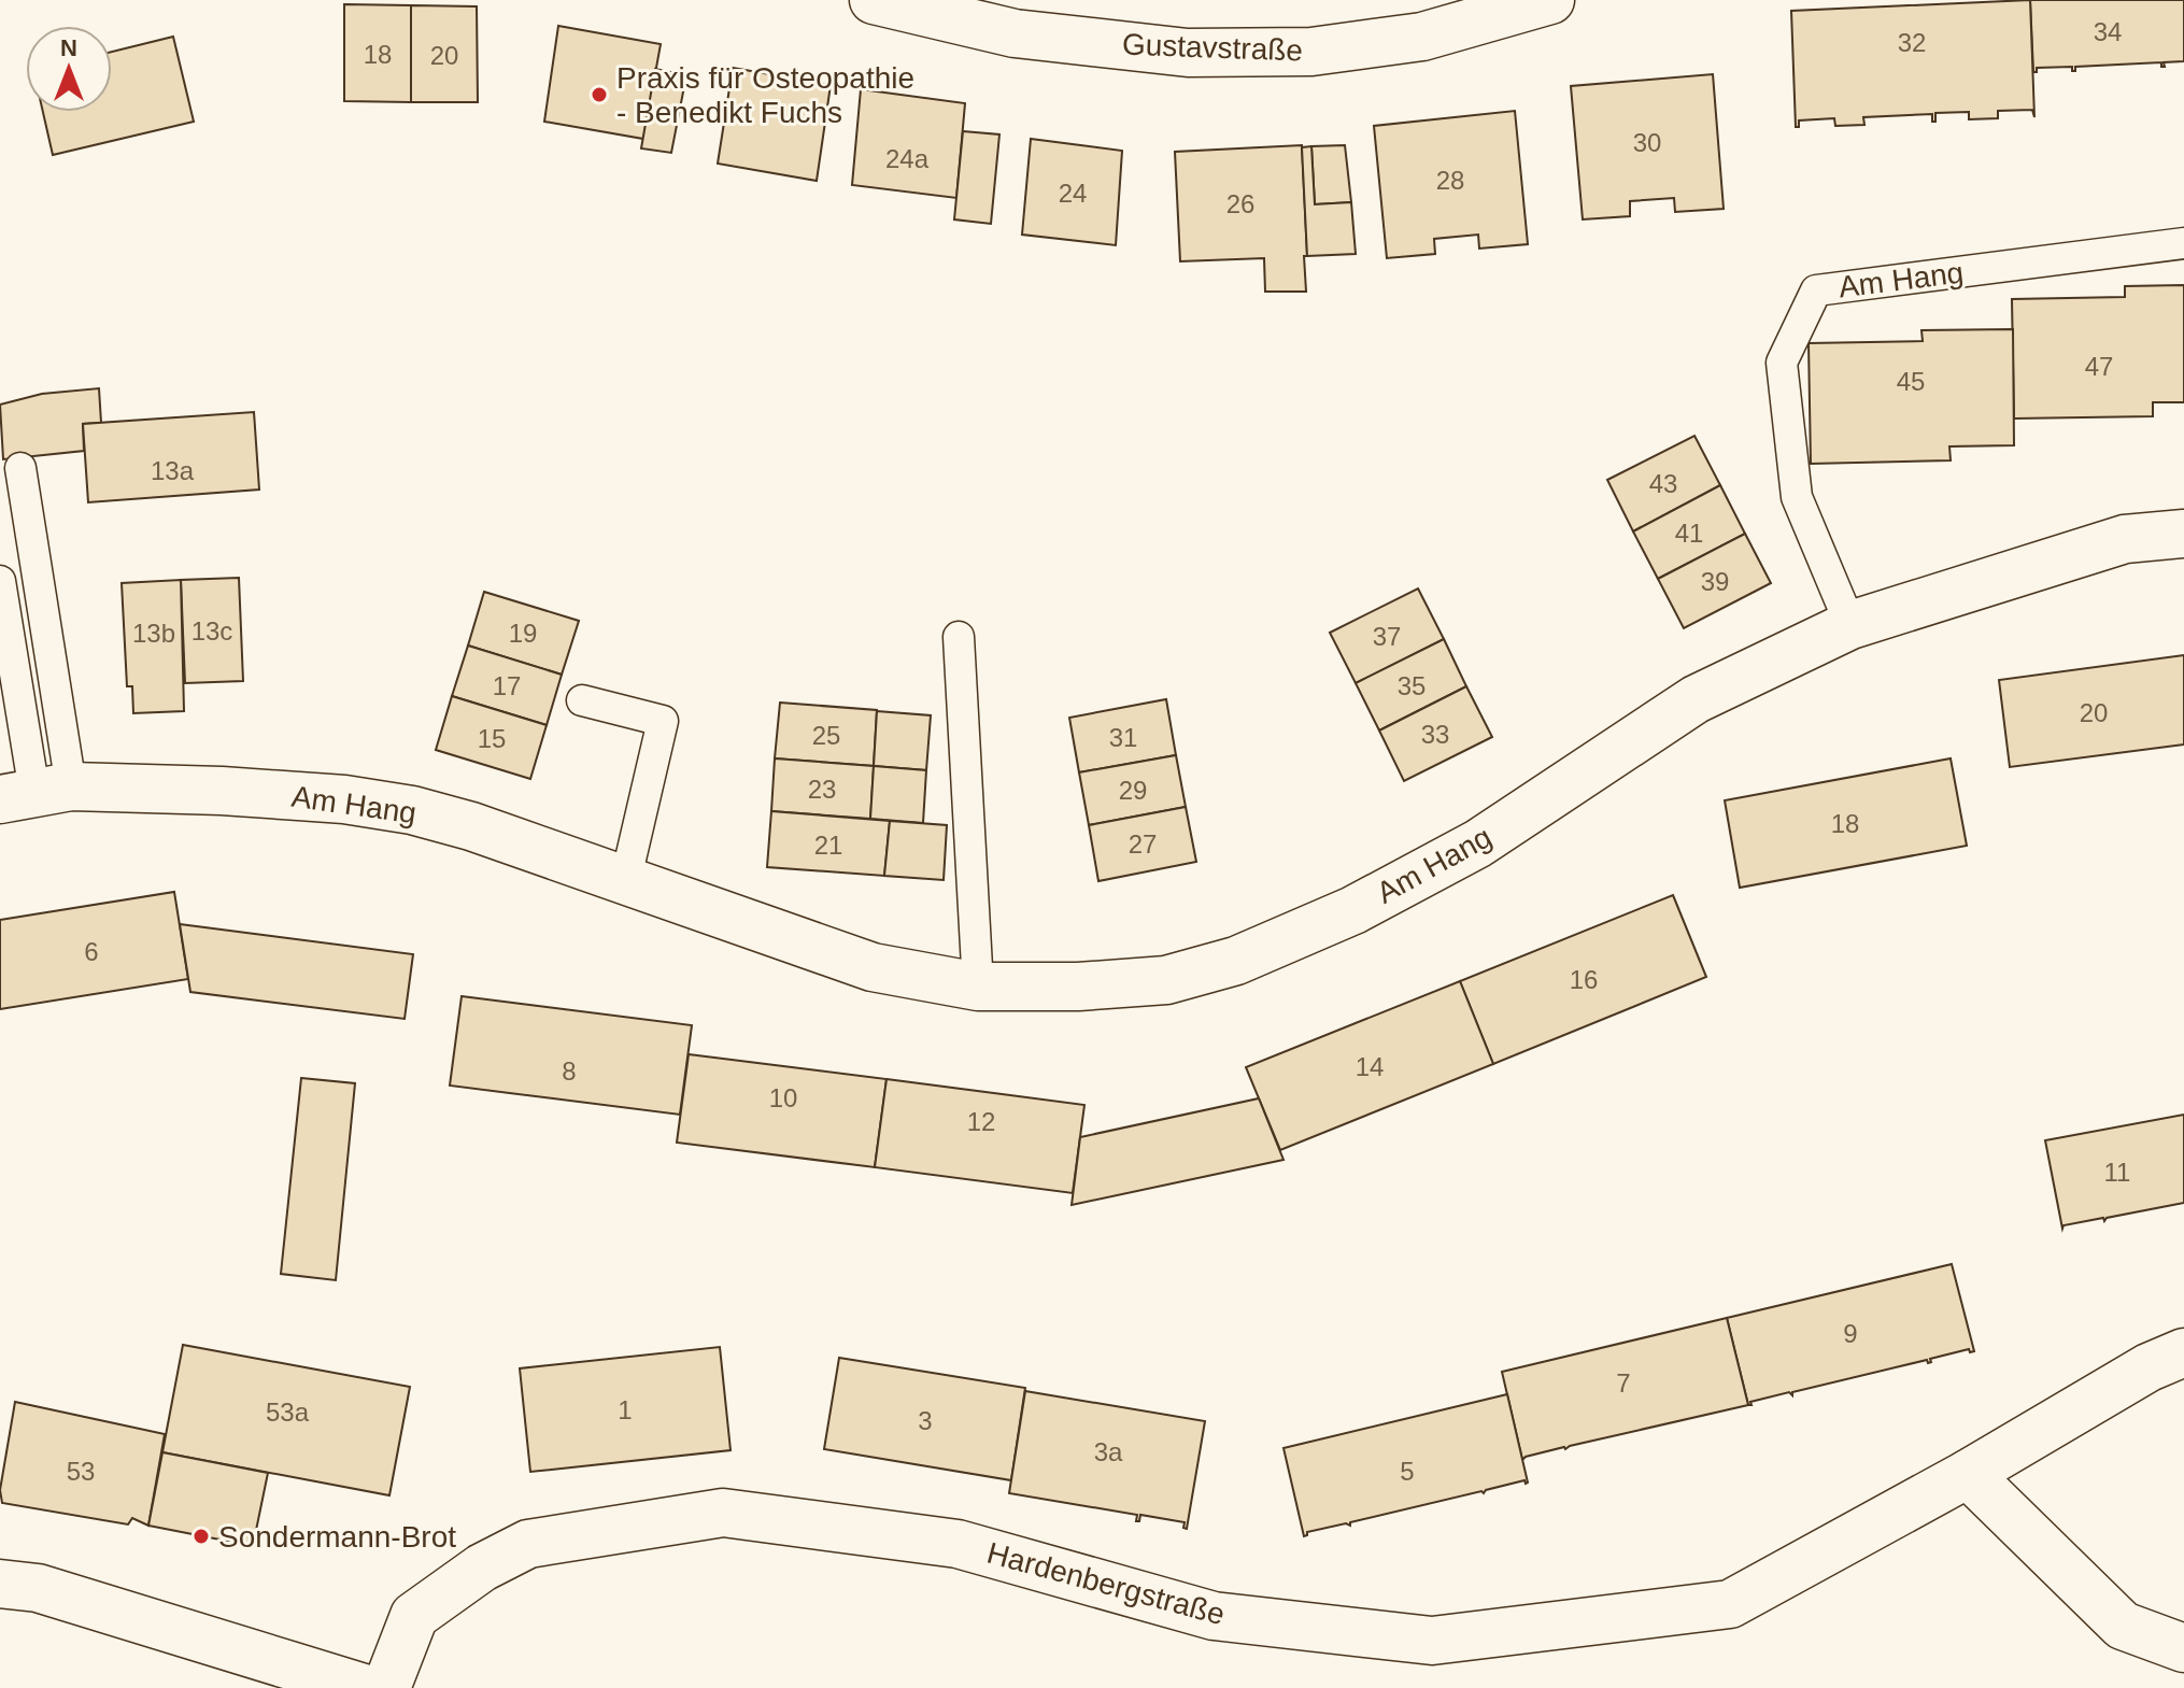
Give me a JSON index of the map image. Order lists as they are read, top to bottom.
{
  "streets": {
    "street": ["Gustavstraße", "Am Hang", "Hardenbergstraße"]
  },
  "places": ["Praxis für Osteopathie - Benedikt Fuchs", "Sondermann-Brot"],
  "house_numbers": [
    "34",
    "32",
    "18",
    "20",
    "30",
    "24a",
    "28",
    "24",
    "26",
    "47",
    "45",
    "13a",
    "43",
    "41",
    "39",
    "13c",
    "13b",
    "19",
    "37",
    "17",
    "35",
    "20",
    "33",
    "25",
    "31",
    "15",
    "23",
    "29",
    "18",
    "27",
    "21",
    "6",
    "16",
    "14",
    "8",
    "10",
    "12",
    "11",
    "9",
    "7",
    "1",
    "53a",
    "3",
    "3a",
    "53",
    "5"
  ],
  "north": "top"
}
